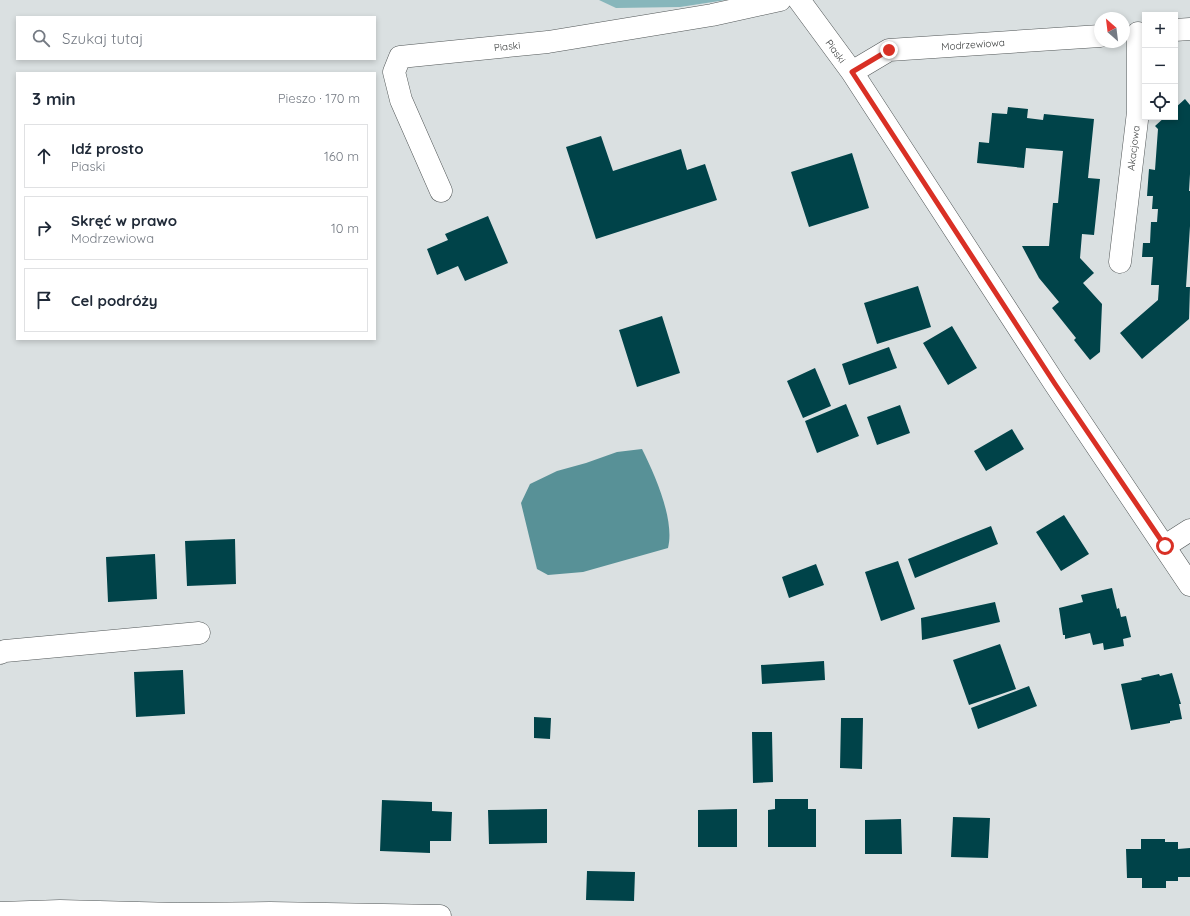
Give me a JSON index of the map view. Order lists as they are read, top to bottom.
{
  "streets": {
    "street": ["Modrzewiowa", "Piaski", "Akacjowa"]
  },
  "crossings": [
    ["Modrzewiowa", "Piaski"]
  ],
  "north": "top left",
  "page": {
    "map_buttons": ["+", "−"],
    "search": "Szukaj tutaj",
    "heading": ["3 min", "Pieszo · 170 m"],
    "list": [
      ["Idź prosto", "Piaski", "160 m"],
      ["Skręć w prawo", "Modrzewiowa", "10 m"],
      "Cel podróży"
    ]
  }
}
